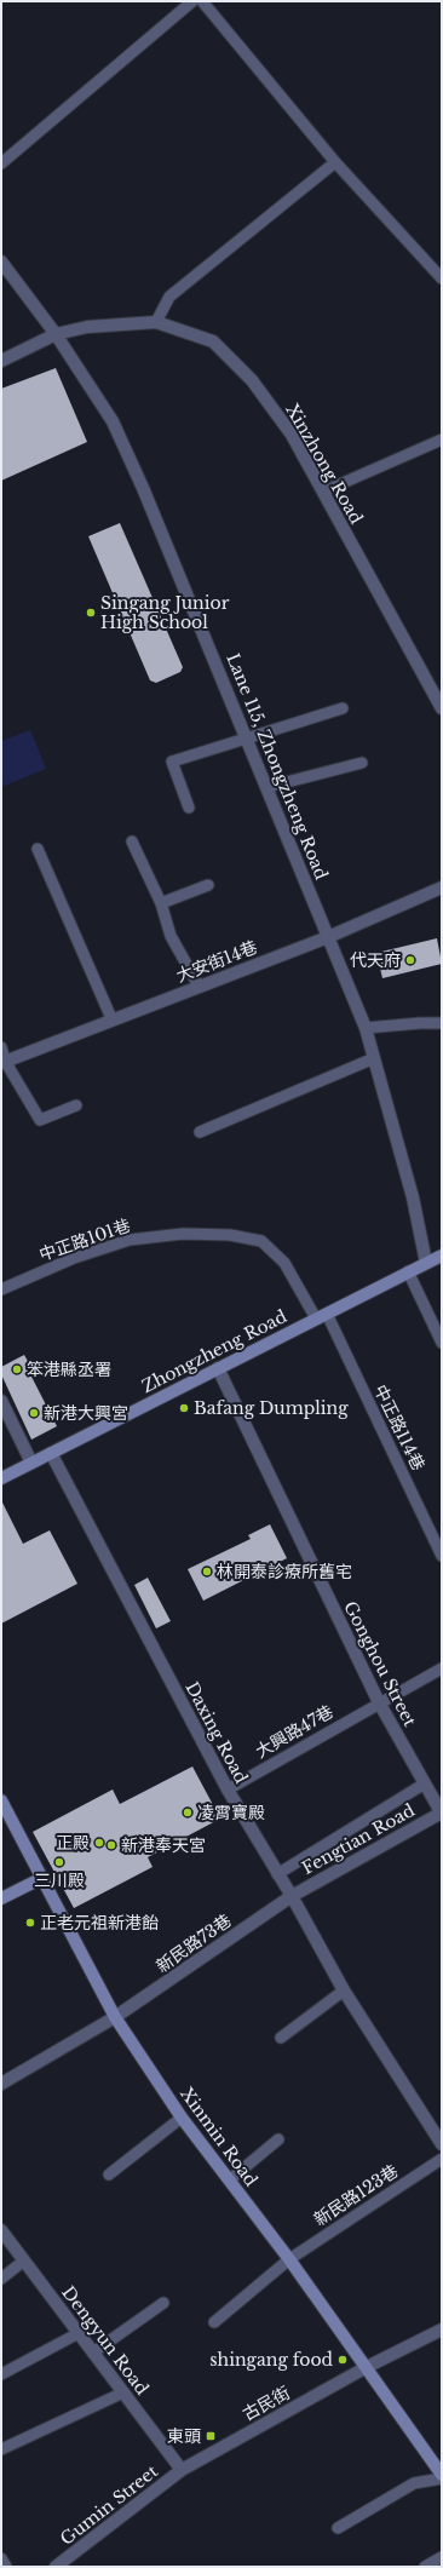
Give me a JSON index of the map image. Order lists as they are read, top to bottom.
{
  "streets": {
    "main road": ["Zhongzheng Road", "Xinmin Road"],
    "street": [
      "Xinzhong Road",
      "Lane 115, Zhongzheng Road",
      "大安街14巷",
      "Gonghou Street",
      "Daxing Road",
      "Fengtian Road",
      "新民路73巷",
      "Dengyun Road",
      "古民街",
      "Gumin Street"
    ],
    "lane": [
      "中正路101巷",
      "中正路114巷",
      "大興路47巷",
      "新民路123巷"
    ]
  },
  "crossings": [
    ["Xinzhong Road", "Lane 115, Zhongzheng Road"],
    ["Lane 115, Zhongzheng Road", "大安街14巷"],
    ["Lane 115, Zhongzheng Road", "Zhongzheng Road"],
    ["中正路101巷", "Zhongzheng Road"],
    ["中正路101巷", "中正路114巷"],
    ["Zhongzheng Road", "中正路114巷"],
    ["Zhongzheng Road", "Gonghou Street"],
    ["Zhongzheng Road", "Daxing Road"],
    ["Gonghou Street", "大興路47巷"],
    ["Gonghou Street", "Fengtian Road"],
    ["大興路47巷", "Daxing Road"],
    ["Daxing Road", "Fengtian Road"],
    ["Daxing Road", "新民路73巷"],
    ["Fengtian Road", "新民路73巷"],
    ["新民路73巷", "Xinmin Road"],
    ["Xinmin Road", "新民路123巷"],
    ["Xinmin Road", "古民街"],
    ["Dengyun Road", "古民街"],
    ["Dengyun Road", "Gumin Street"],
    ["古民街", "Gumin Street"]
  ],
  "places": {
    "other": [
      "Singang Junior High School",
      "代天府",
      "笨港縣丞署",
      "Bafang Dumpling",
      "新港大興宮",
      "林開泰診療所舊宅",
      "凌霄寶殿",
      "正殿",
      "新港奉天宮",
      "三川殿",
      "正老元祖新港飴",
      "shingang food"
    ],
    "transit": ["東頭"]
  }
}
